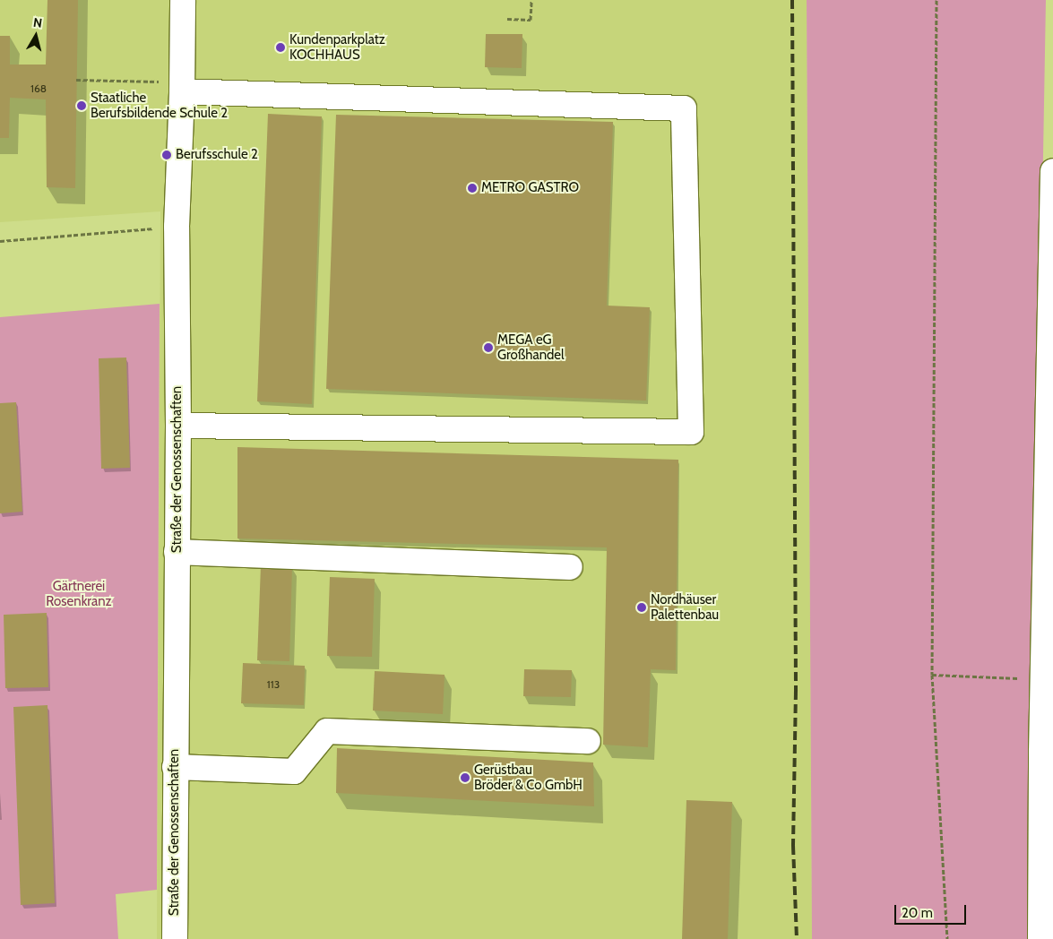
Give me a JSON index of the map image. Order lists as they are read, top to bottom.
{
  "streets": {
    "street": ["Straße der Genossenschaften"]
  },
  "parks": ["Gärtnerei Rosenkranz"],
  "places": [
    "Kundenparkplatz KOCHHAUS",
    "Staatliche Berufsbildende Schule 2",
    "Berufsschule 2",
    "METRO GASTRO",
    "MEGA eG Großhandel",
    "Nordhäuser Palettenbau",
    "Gerüstbau Bröder & Co GmbH"
  ],
  "house_numbers": ["168", "113"],
  "scale_bar": "20 m",
  "north": "top"
}
